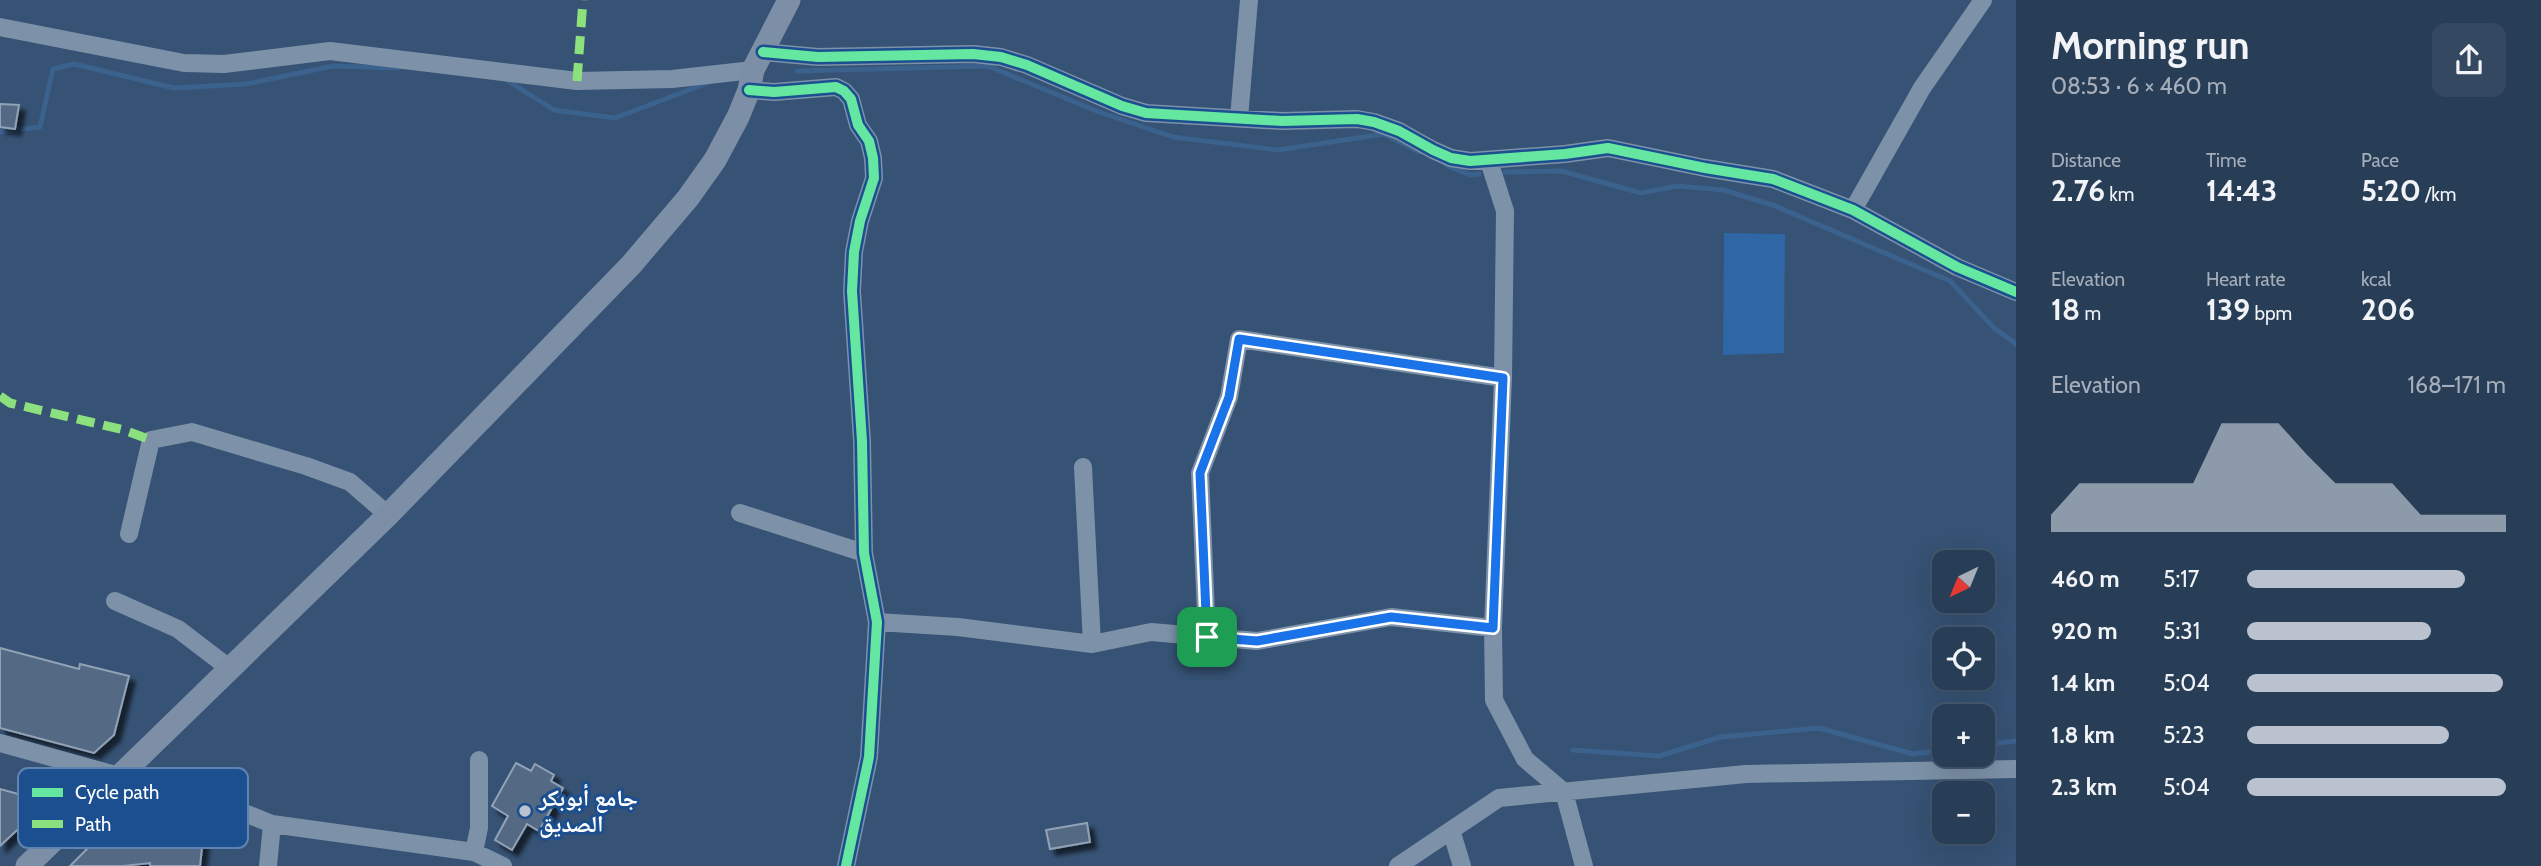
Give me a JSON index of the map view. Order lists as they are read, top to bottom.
{
  "places": ["جامع أبوبكر الصديق"],
  "legend": ["Cycle path", "Path"],
  "north": "bottom left",
  "page": {
    "heading": ["Morning run", "08:53 · 6 × 460 m"],
    "stats": [
      ["Distance", "2.76 km"],
      ["Time", "14:43"],
      ["Pace", "5:20 /km"],
      ["Elevation", "18 m"],
      ["Heart rate", "139 bpm"],
      ["kcal", "206"]
    ],
    "chart": ["Elevation", "168–171 m"],
    "map_buttons": ["+", "−"],
    "list": [
      {
        "name": "460 m",
        "note": "5:17"
      },
      {
        "name": "920 m",
        "note": "5:31"
      },
      {
        "name": "1.4 km",
        "note": "5:04"
      },
      {
        "name": "1.8 km",
        "note": "5:23"
      },
      {
        "name": "2.3 km",
        "note": "5:04"
      }
    ]
  }
}
